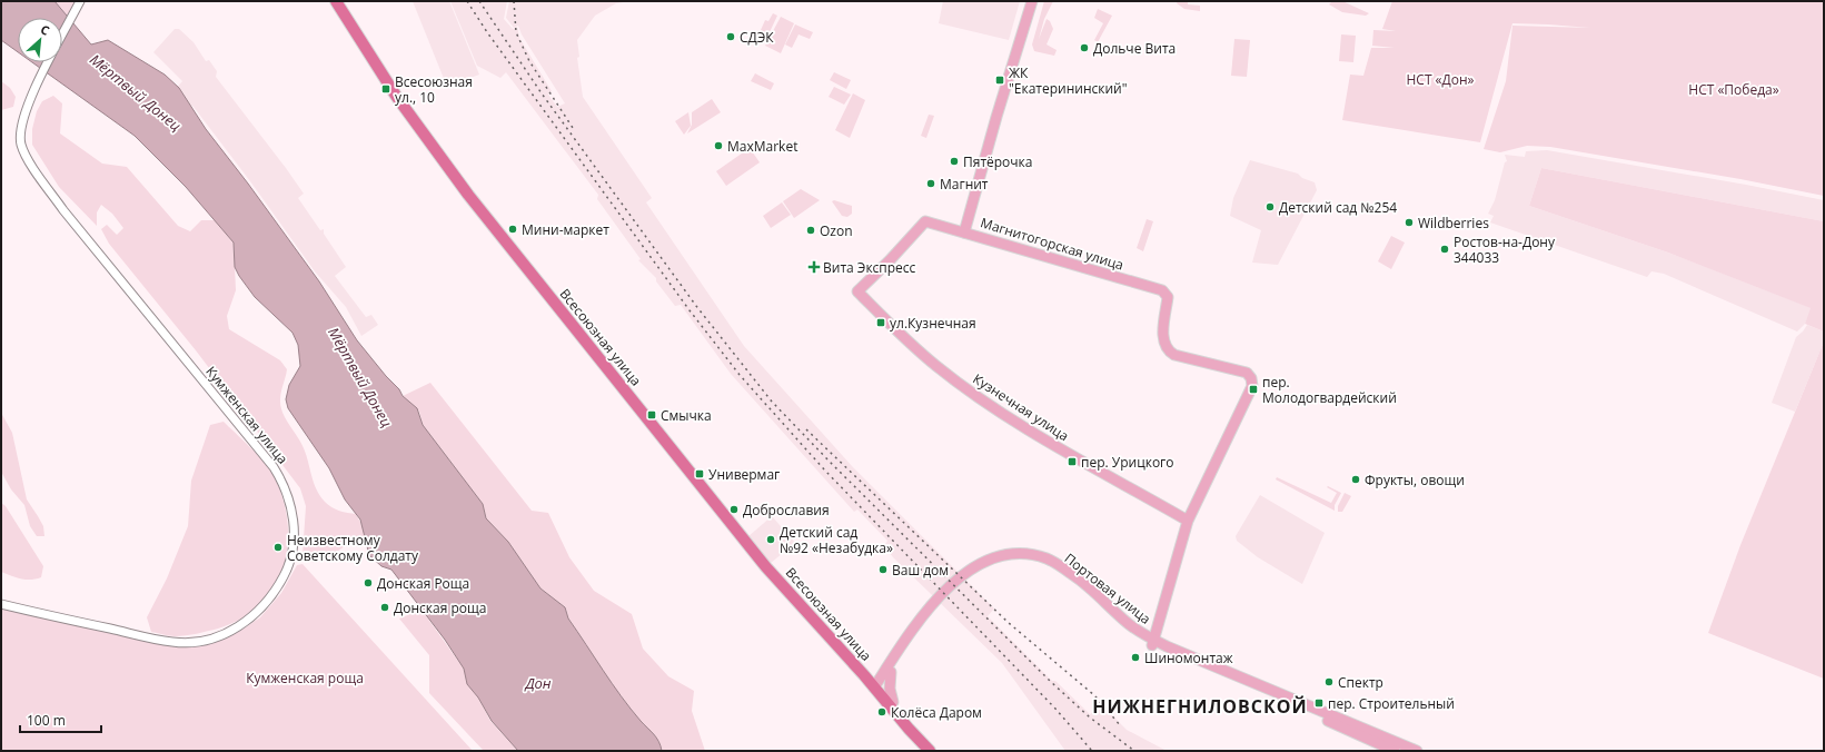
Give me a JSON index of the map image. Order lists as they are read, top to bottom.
{
  "streets": {
    "highway": ["Всесоюзная улица"],
    "main road": ["Магнитогорская улица", "Кузнечная улица", "Портовая улица"],
    "street": ["Кумженская улица"]
  },
  "crossings": [
    ["Магнитогорская улица", "Кузнечная улица"],
    ["Всесоюзная улица", "Портовая улица"]
  ],
  "districts": ["НИЖНЕГНИЛОВСКОЙ"],
  "water": ["Мёртвый Донец", "Дон"],
  "parks": ["НСТ «Дон»", "НСТ «Победа»", "Кумженская роща"],
  "places": {
    "other": [
      "СДЭК",
      "Дольче Вита",
      "MaxMarket",
      "Пятёрочка",
      "Магнит",
      "Детский сад №254",
      "Wildberries",
      "Мини-маркет",
      "Ozon",
      "Ростов-на-Дону 344033",
      "Фрукты, овощи",
      "Доброславия",
      "Детский сад №92 «Незабудка»",
      "Неизвестному Советскому Солдату",
      "Ваш дом",
      "Донская Роща",
      "Донская роща",
      "Шиномонтаж",
      "Спектр",
      "Колёса Даром"
    ],
    "transit": [
      "ЖК \"Екатерининский\"",
      "Всесоюзная ул., 10",
      "ул.Кузнечная",
      "пер. Молодогвардейский",
      "Смычка",
      "пер. Урицкого",
      "Универмаг",
      "пер. Строительный"
    ],
    "health": ["Вита Экспресс"]
  },
  "scale_bar": "100 m",
  "north": "top right"
}
